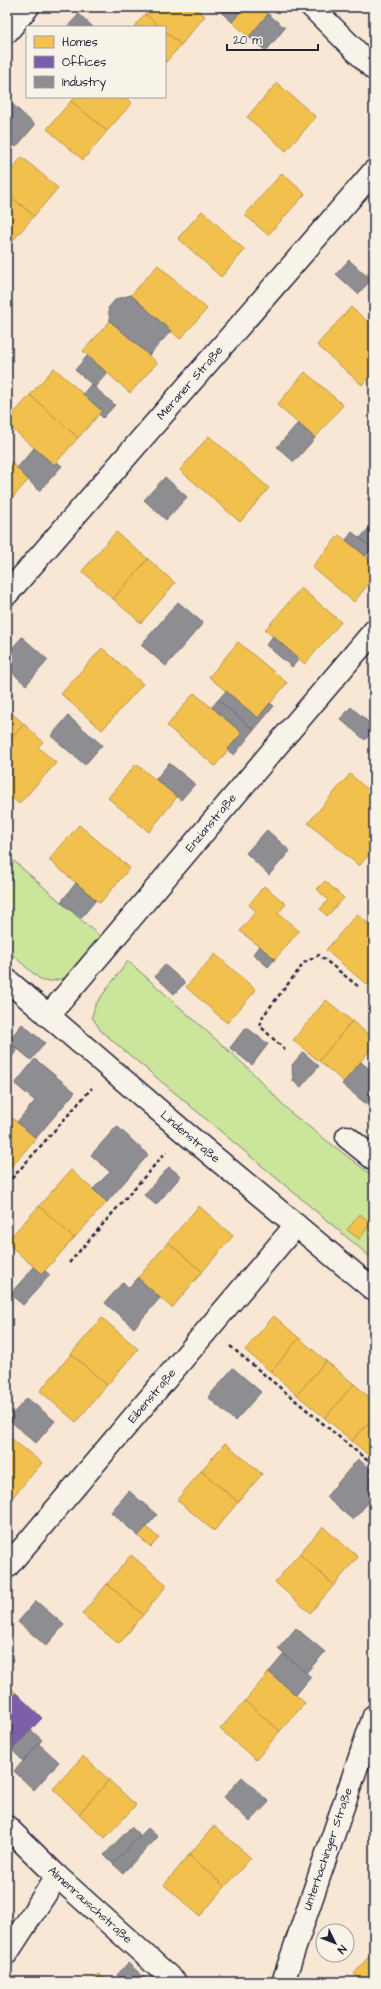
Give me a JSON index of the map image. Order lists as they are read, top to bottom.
{
  "streets": {
    "street": [
      "Meraner Straße",
      "Enzianstraße",
      "Lindenstraße",
      "Eibenstraße",
      "Unterhachinger Straße",
      "Almenrauschstraße"
    ]
  },
  "crossings": [
    ["Enzianstraße", "Lindenstraße"],
    ["Lindenstraße", "Eibenstraße"]
  ],
  "legend": ["Homes", "Offices", "Industry"],
  "scale_bar": "20 m",
  "north": "bottom right"
}
